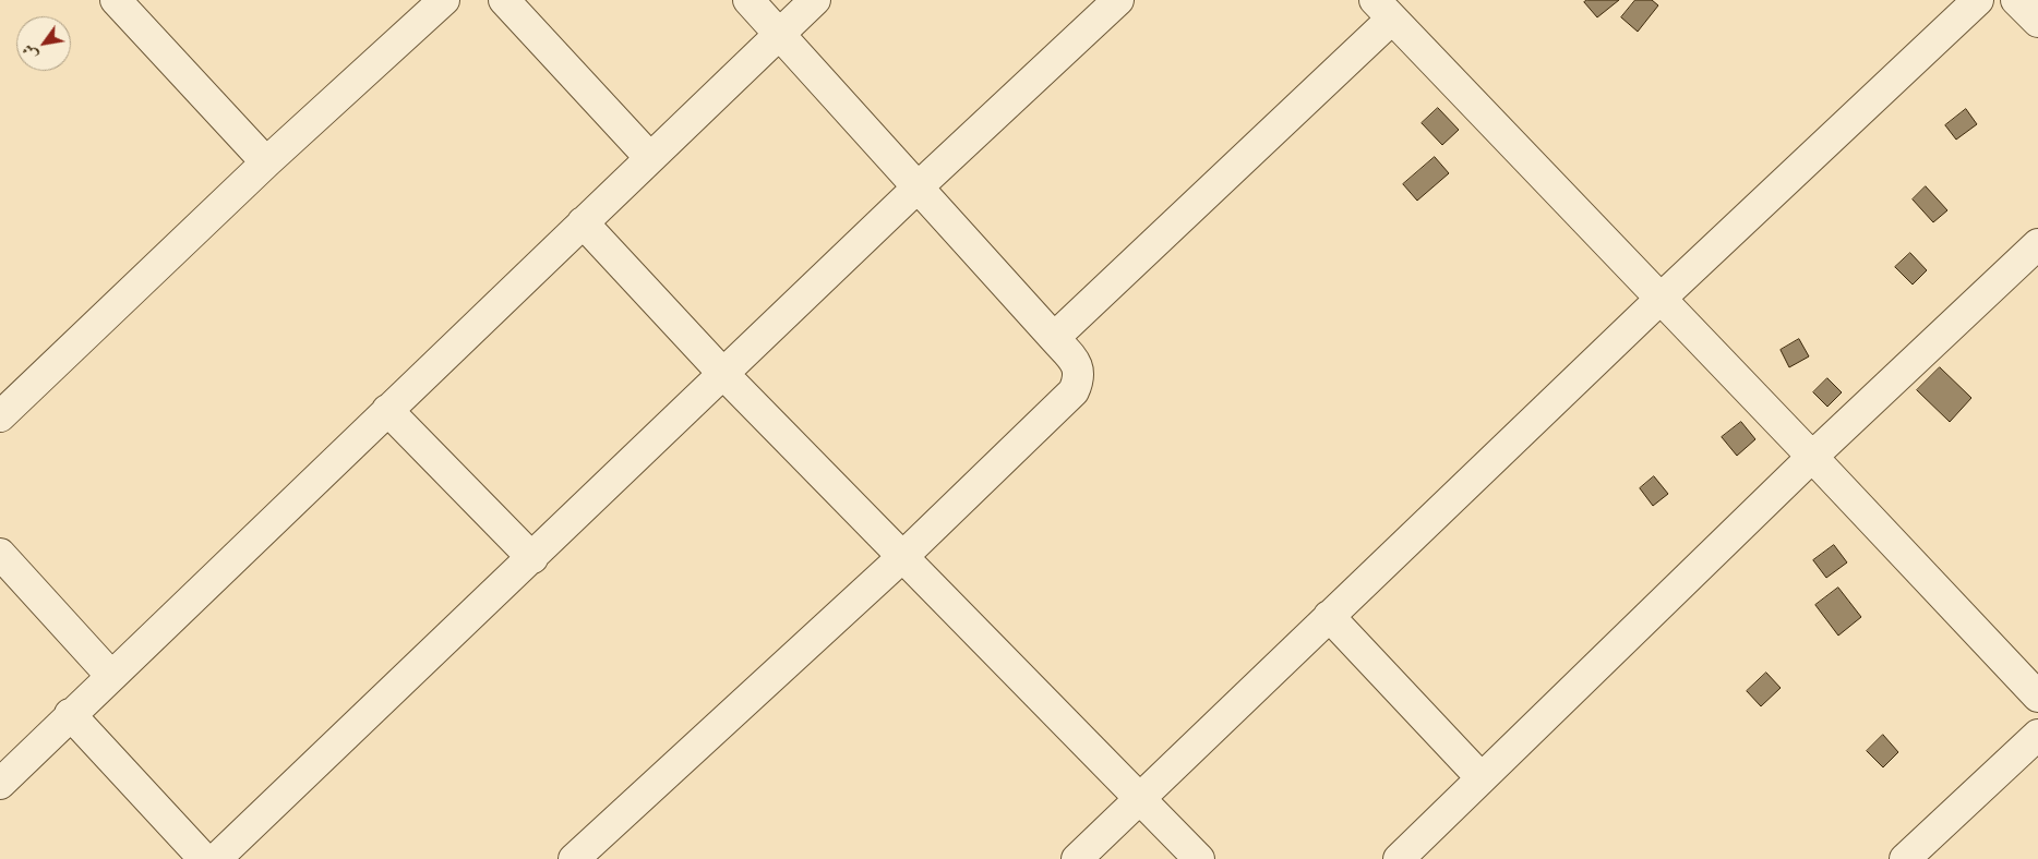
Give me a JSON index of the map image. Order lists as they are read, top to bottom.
{
  "north": "bottom left"
}
